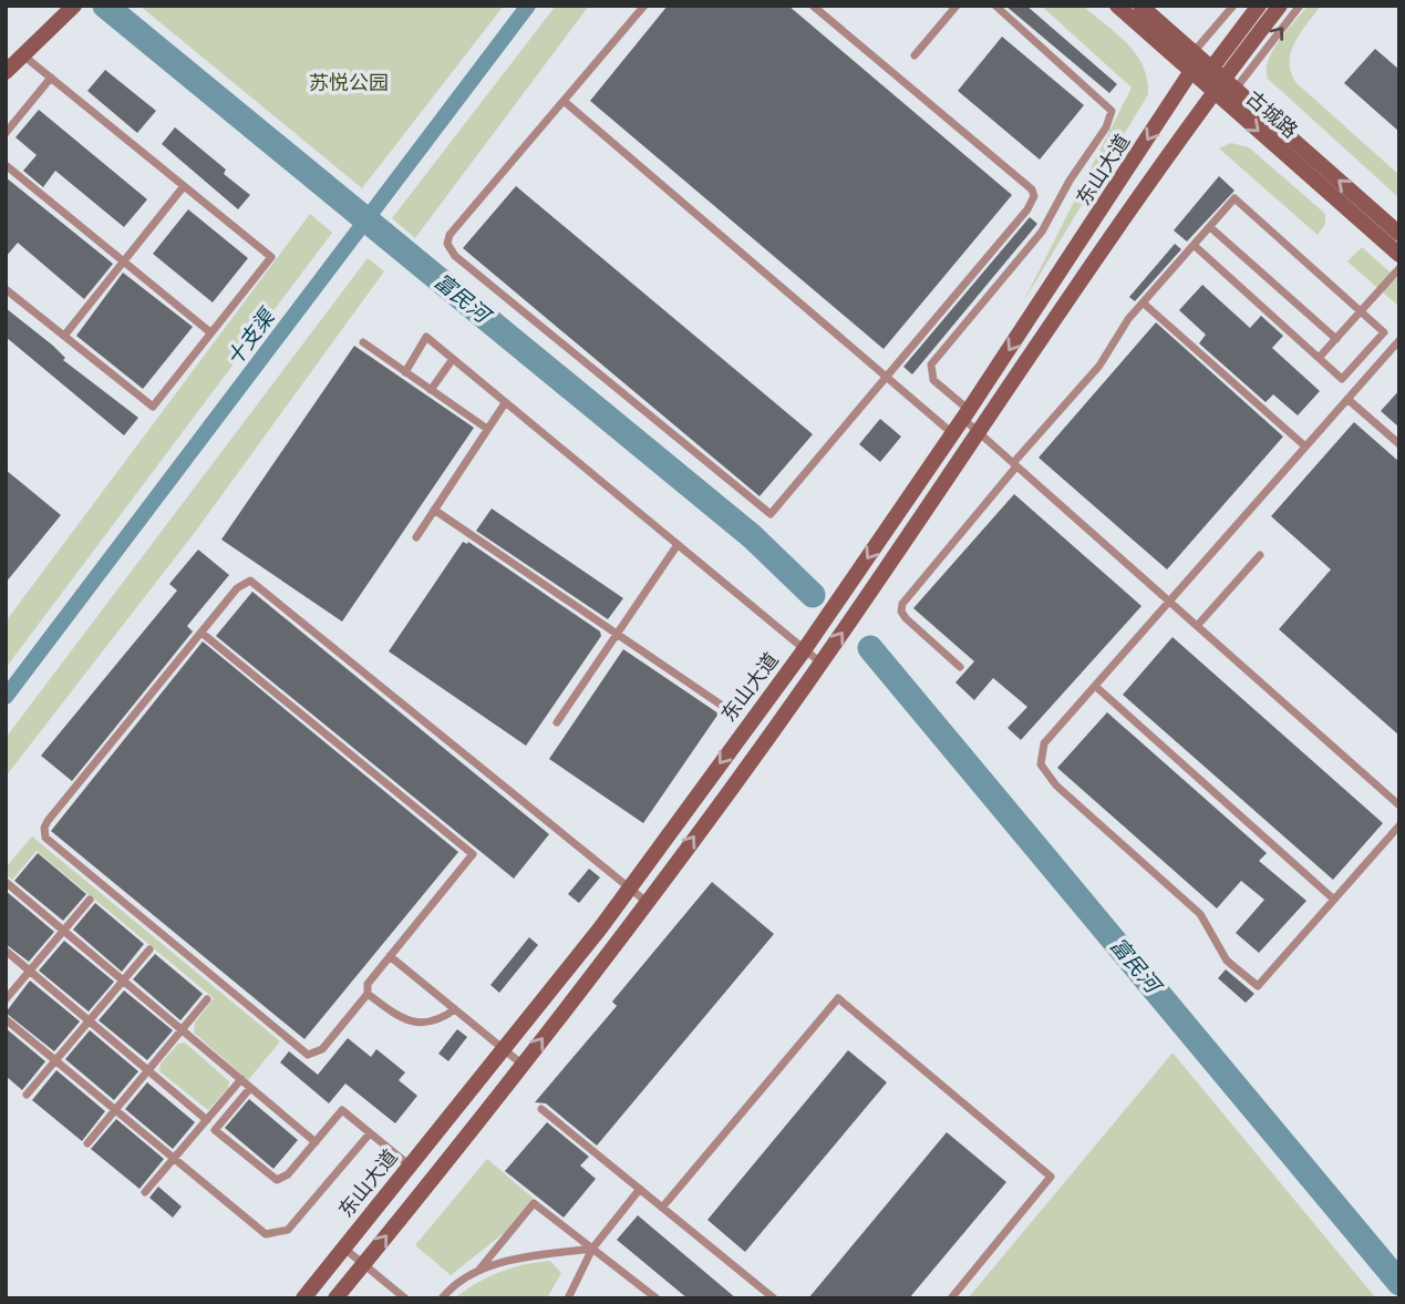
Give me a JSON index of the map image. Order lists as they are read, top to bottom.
{
  "streets": {
    "main road": ["古城路", "东山大道"]
  },
  "crossings": [
    ["古城路", "东山大道"]
  ],
  "water": ["富民河", "十支渠"],
  "parks": ["苏悦公园"]
}
